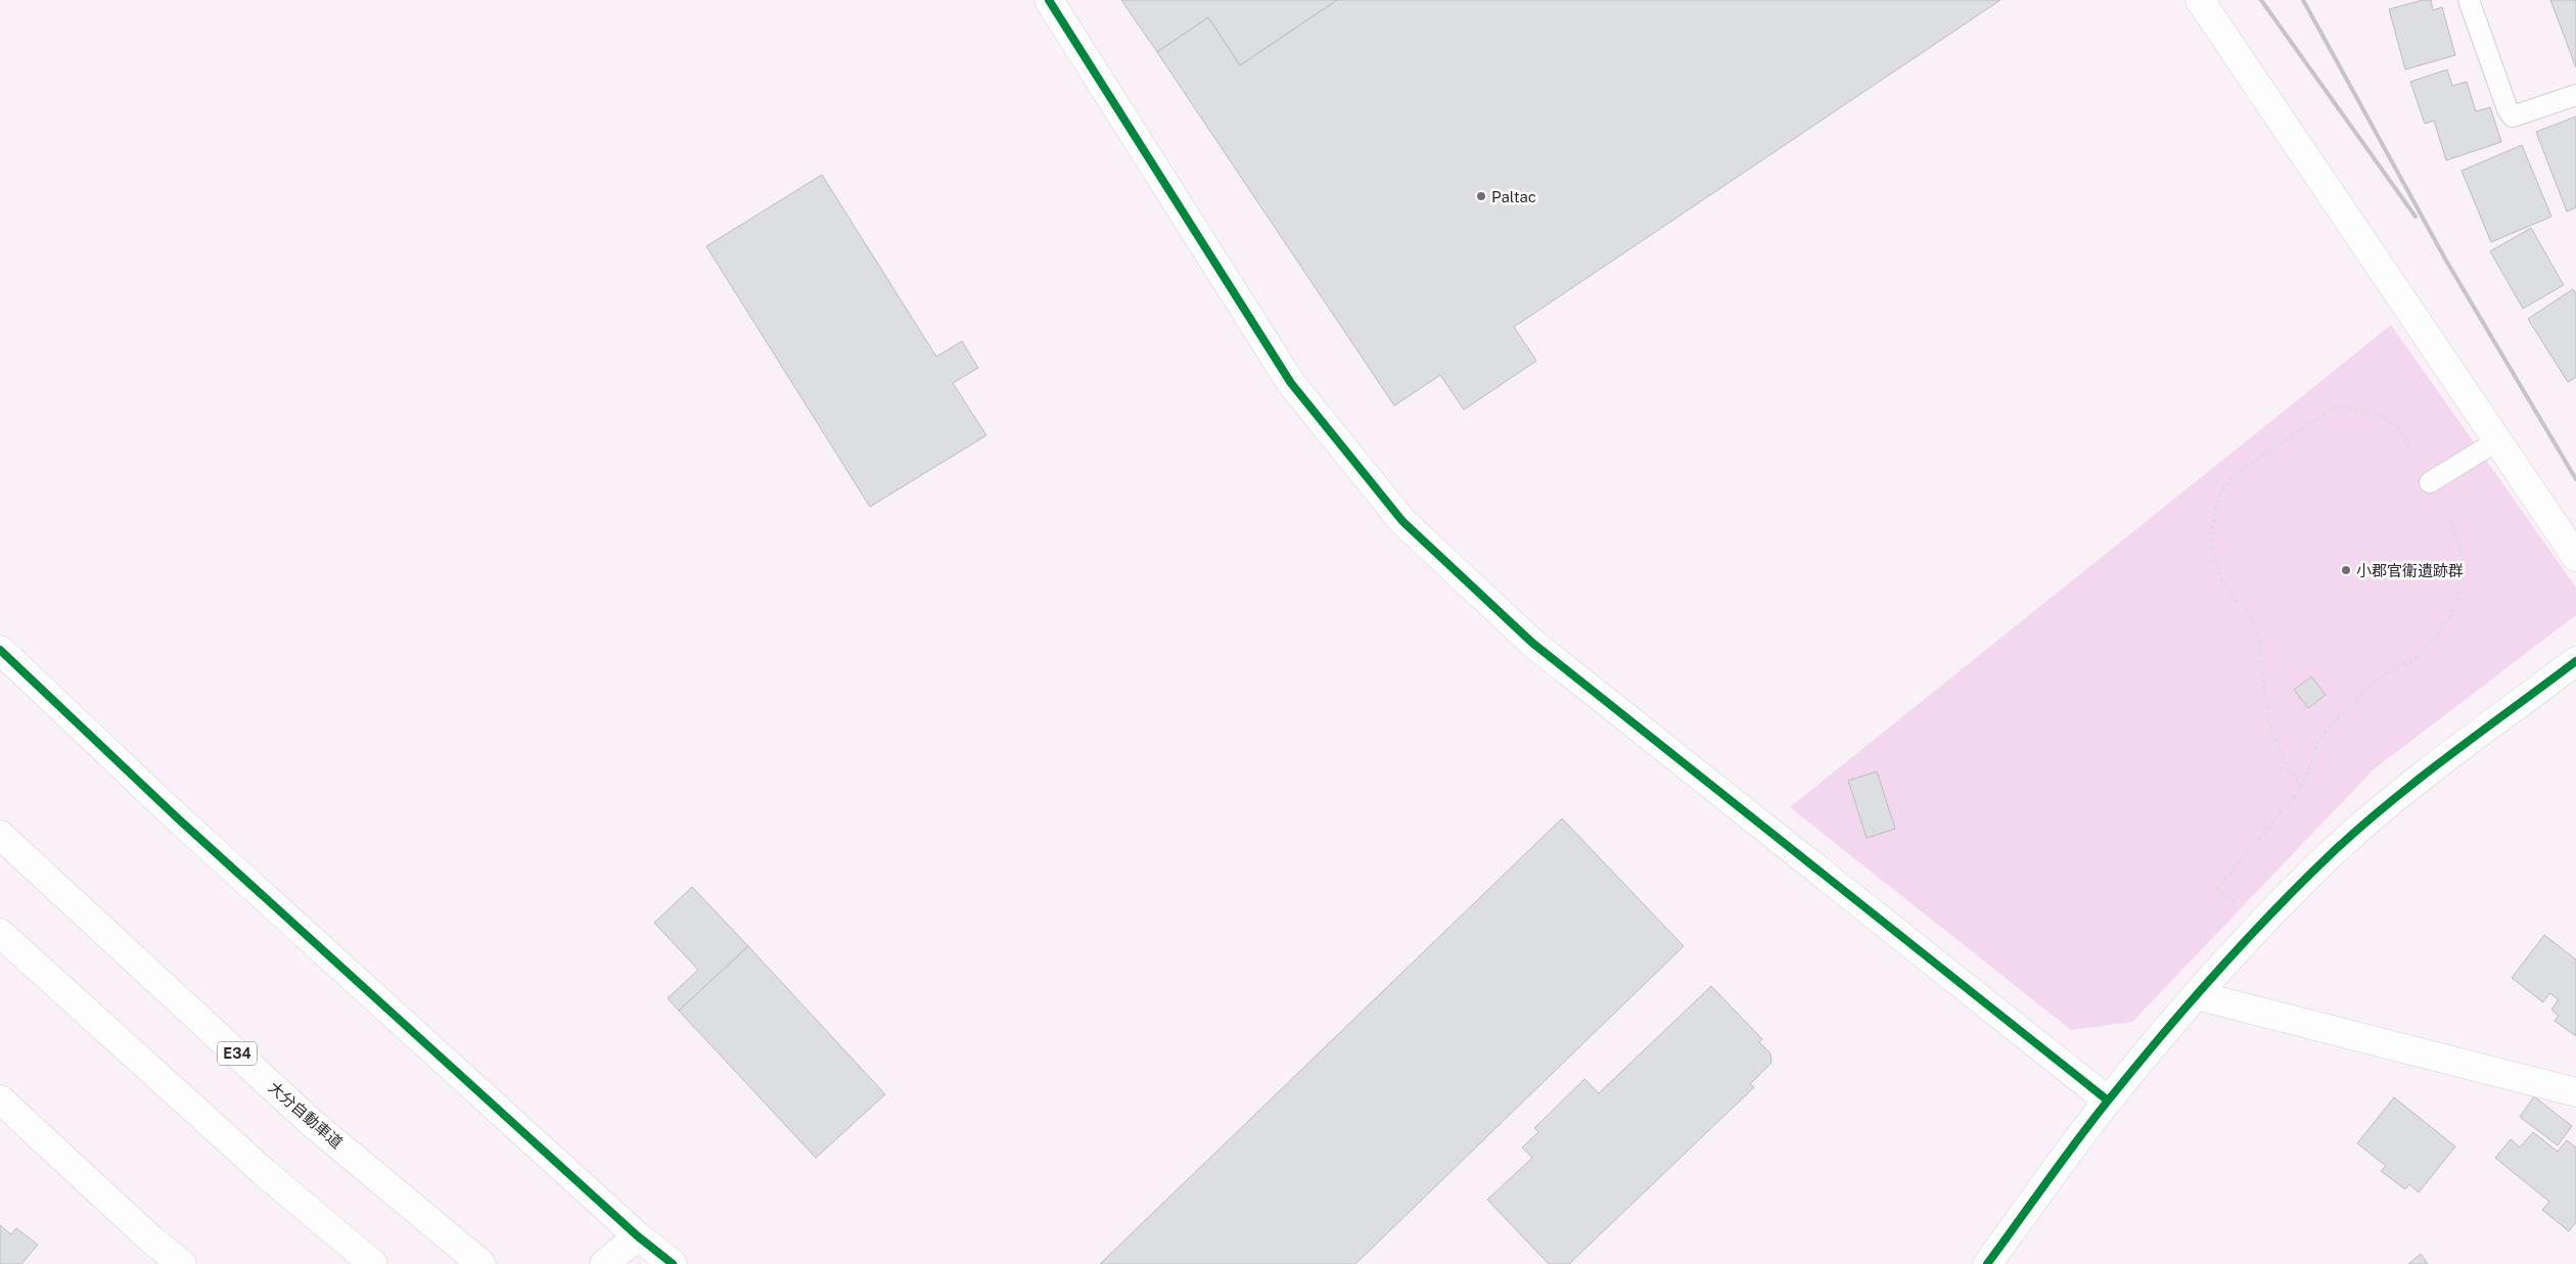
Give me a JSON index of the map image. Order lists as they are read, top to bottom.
{
  "streets": {
    "main road": ["E34", "大分自動車道"]
  },
  "places": ["Paltac", "小郡官衛遺跡群"]
}
